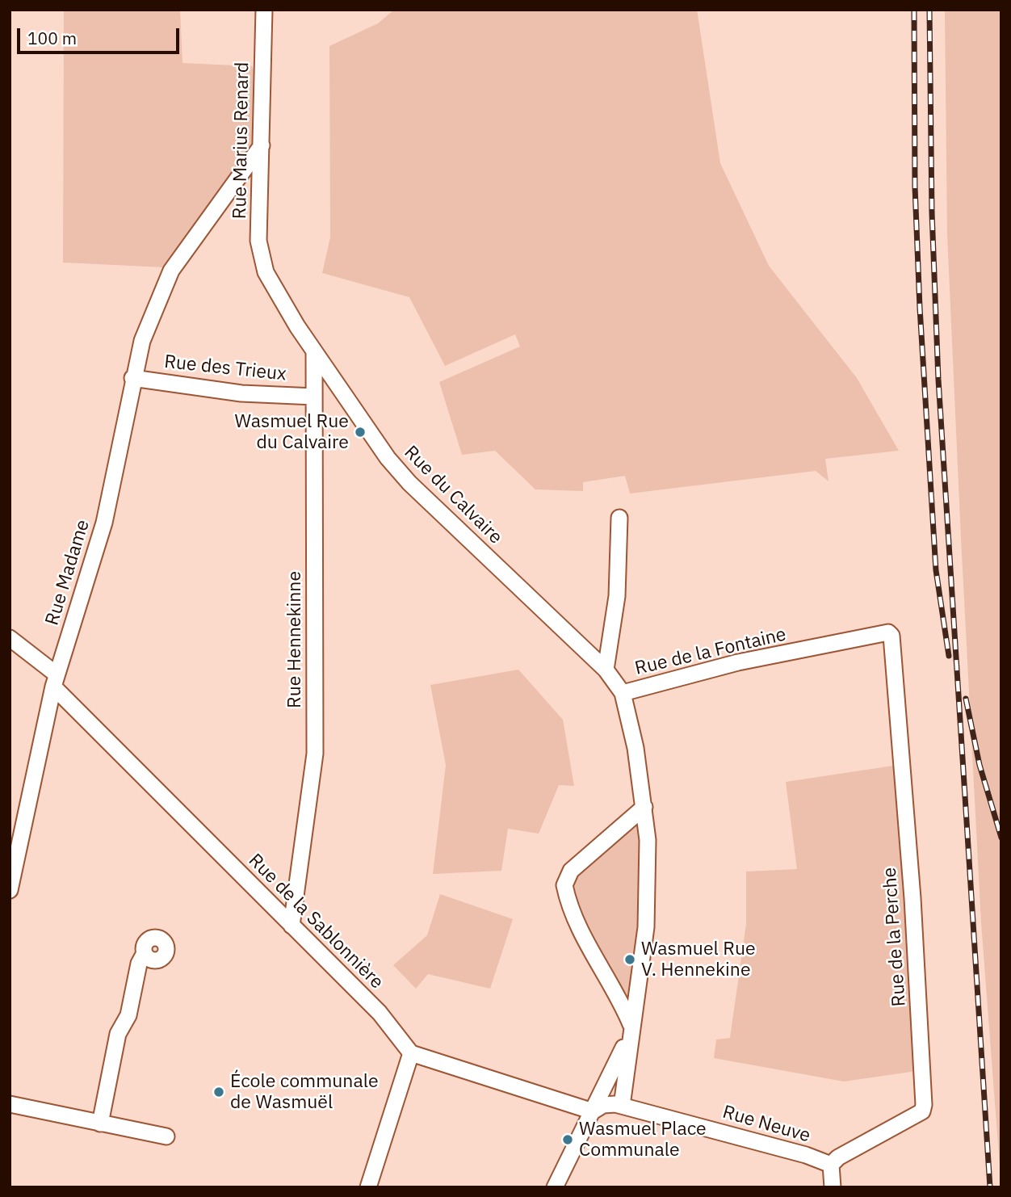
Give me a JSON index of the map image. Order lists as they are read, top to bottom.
{
  "streets": {
    "street": [
      "Rue Marius Renard",
      "Rue des Trieux",
      "Rue du Calvaire",
      "Rue Madame",
      "Rue Hennekinne",
      "Rue de la Fontaine",
      "Rue de la Sablonnière",
      "Rue de la Perche",
      "Rue Neuve"
    ]
  },
  "crossings": [
    ["Rue Marius Renard", "Rue du Calvaire"],
    ["Rue Marius Renard", "Rue Madame"],
    ["Rue des Trieux", "Rue Madame"],
    ["Rue des Trieux", "Rue Hennekinne"],
    ["Rue du Calvaire", "Rue Hennekinne"],
    ["Rue du Calvaire", "Rue de la Fontaine"],
    ["Rue Madame", "Rue de la Sablonnière"],
    ["Rue Hennekinne", "Rue de la Sablonnière"],
    ["Rue de la Fontaine", "Rue de la Perche"],
    ["Rue de la Perche", "Rue Neuve"]
  ],
  "places": [
    "Wasmuel Rue du Calvaire",
    "Wasmuel Rue V. Hennekine",
    "École communale de Wasmuël",
    "Wasmuel Place Communale"
  ],
  "scale_bar": "100 m"
}
